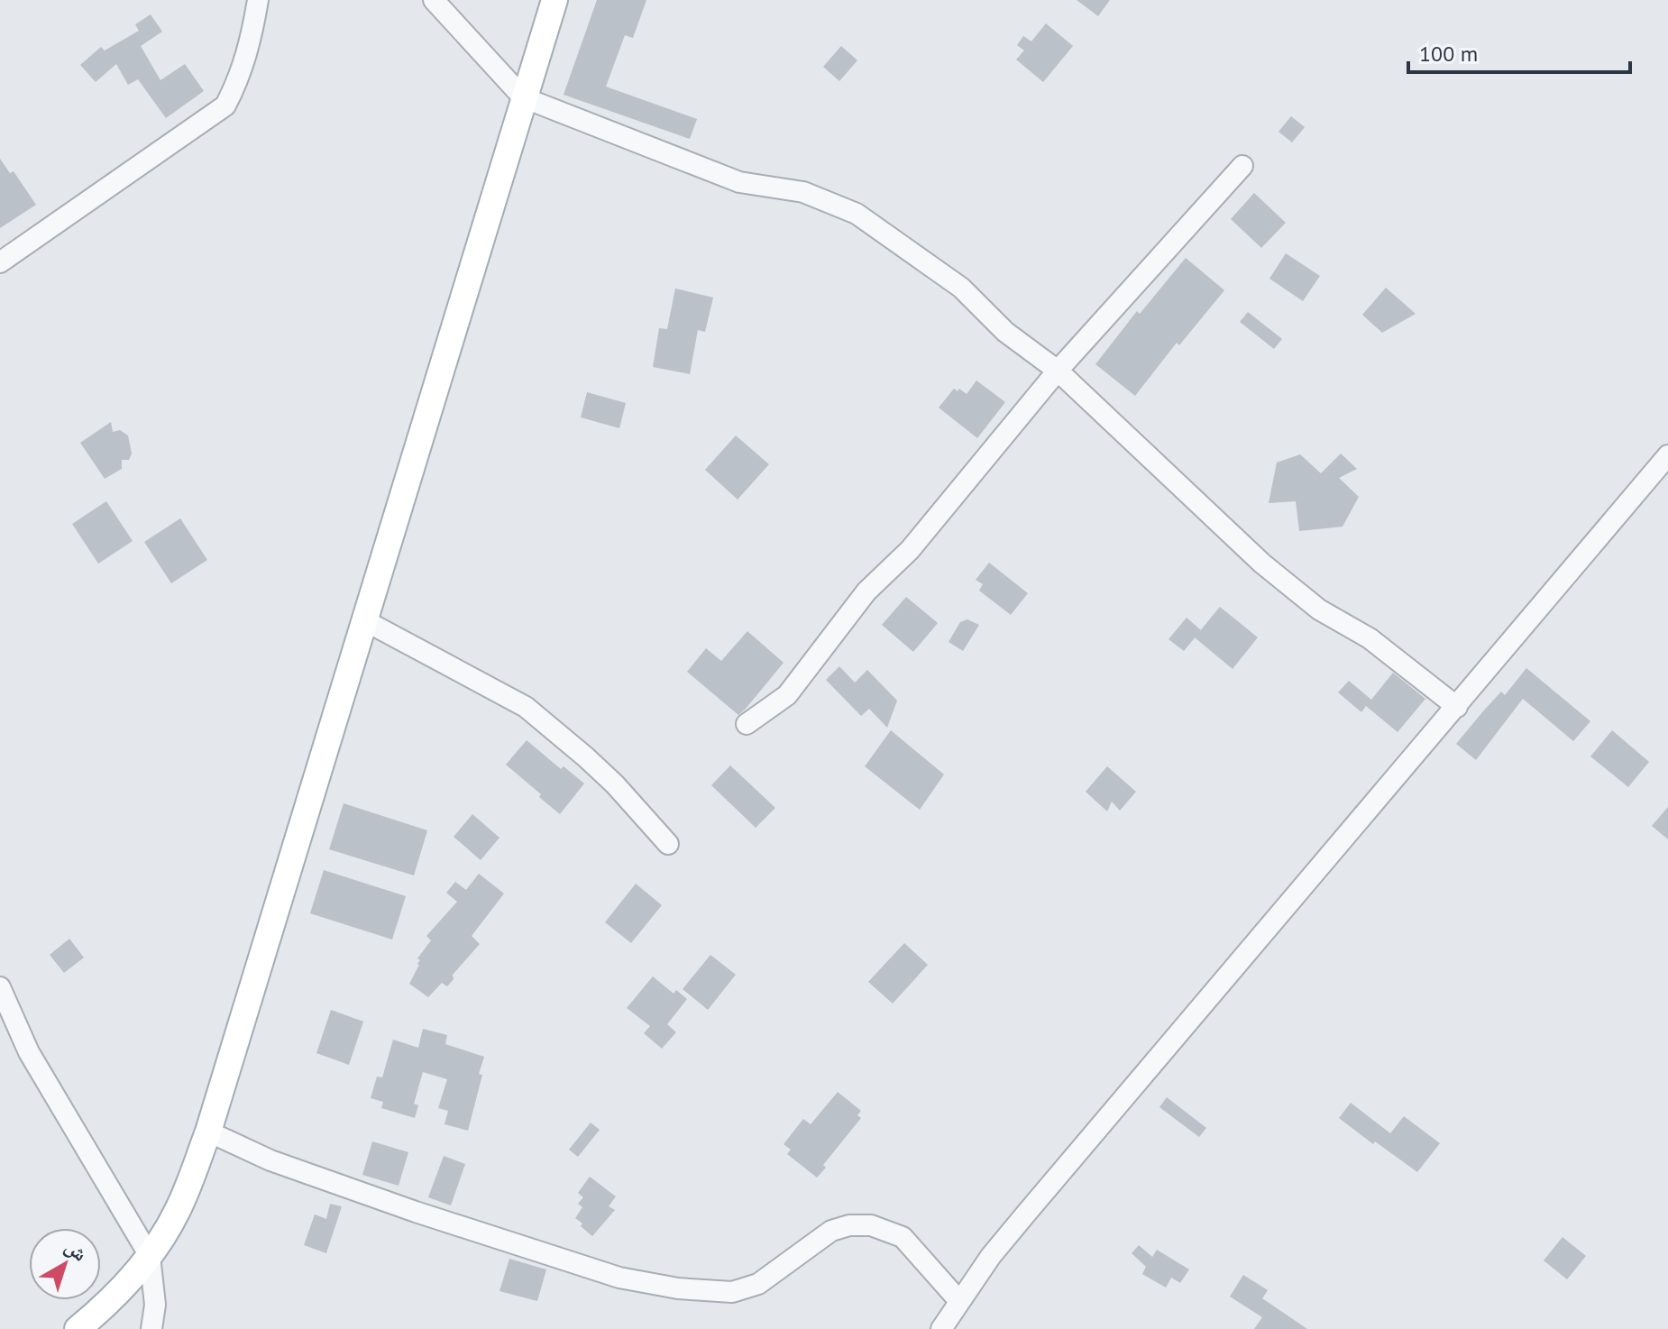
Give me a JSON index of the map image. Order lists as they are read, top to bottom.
{
  "scale_bar": "100 m",
  "north": "top right"
}
